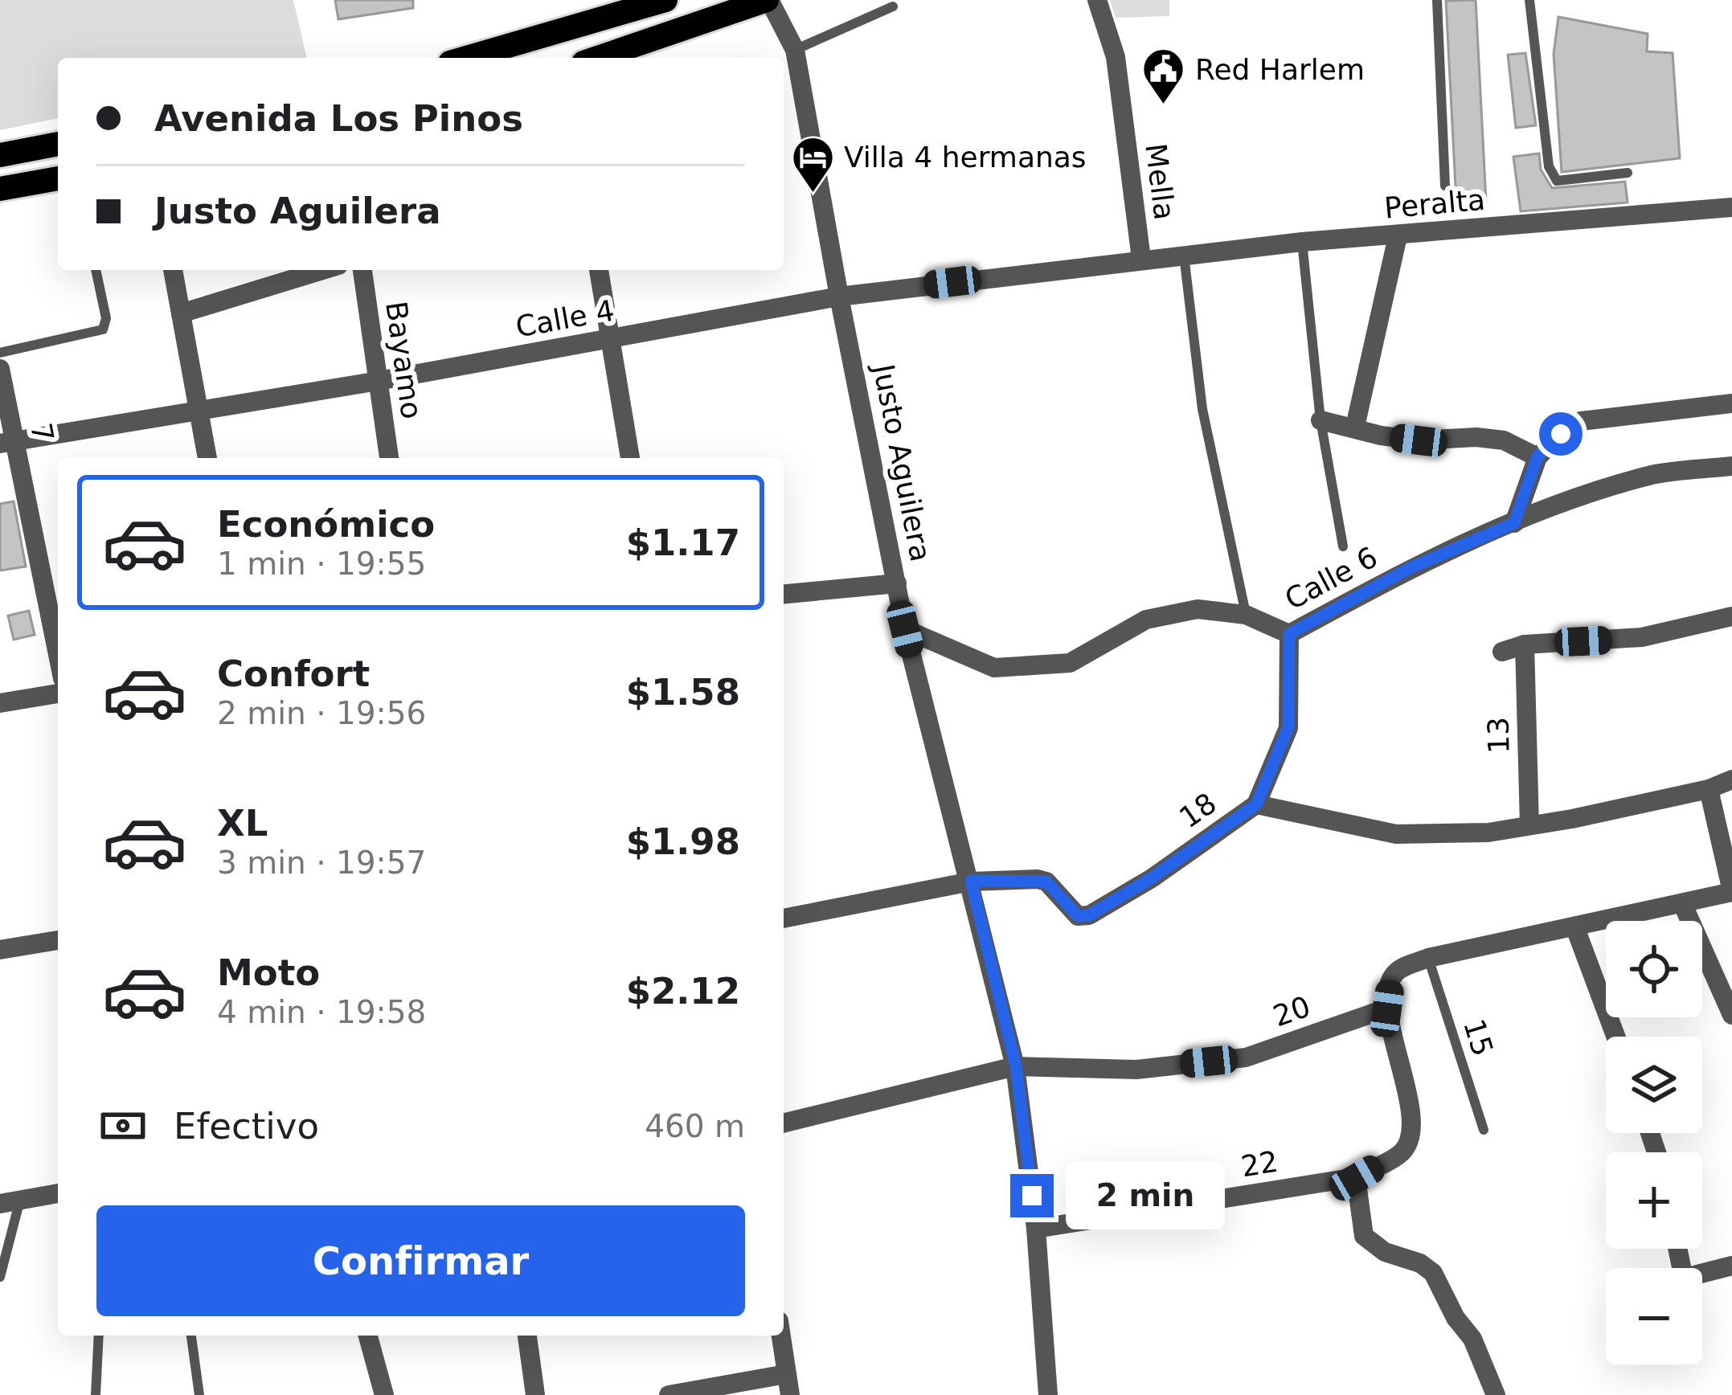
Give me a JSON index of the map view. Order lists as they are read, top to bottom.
{
  "streets": {
    "street": [
      "Mella",
      "Peralta",
      "Calle 4",
      "Bayamo",
      "7",
      "Justo Aguilera",
      "Calle 6",
      "13",
      "18",
      "20",
      "22"
    ],
    "lane": ["15"]
  },
  "crossings": [
    ["Mella", "Peralta"],
    ["Mella", "Calle 4"],
    ["Peralta", "Calle 4"],
    ["Calle 4", "Bayamo"],
    ["Calle 4", "7"],
    ["Calle 4", "Justo Aguilera"],
    ["Justo Aguilera", "Calle 6"],
    ["Justo Aguilera", "18"],
    ["Justo Aguilera", "20"],
    ["Justo Aguilera", "22"],
    ["13", "18"],
    ["20", "22"]
  ],
  "places": {
    "public building": ["Red Harlem"],
    "hotel": ["Villa 4 hermanas"]
  },
  "page": {
    "banner": ["Avenida Los Pinos", "Justo Aguilera"],
    "list": [
      {
        "name": "Económico",
        "note": "1 min · 19:55",
        "value": "$1.17"
      },
      {
        "name": "Confort",
        "note": "2 min · 19:56",
        "value": "$1.58"
      },
      {
        "name": "XL",
        "note": "3 min · 19:57",
        "value": "$1.98"
      },
      {
        "name": "Moto",
        "note": "4 min · 19:58",
        "value": "$2.12"
      }
    ],
    "map_buttons": ["+", "−"],
    "pay": ["Efectivo", "460 m"],
    "bubble": "2 min",
    "buttons": "Confirmar"
  }
}
